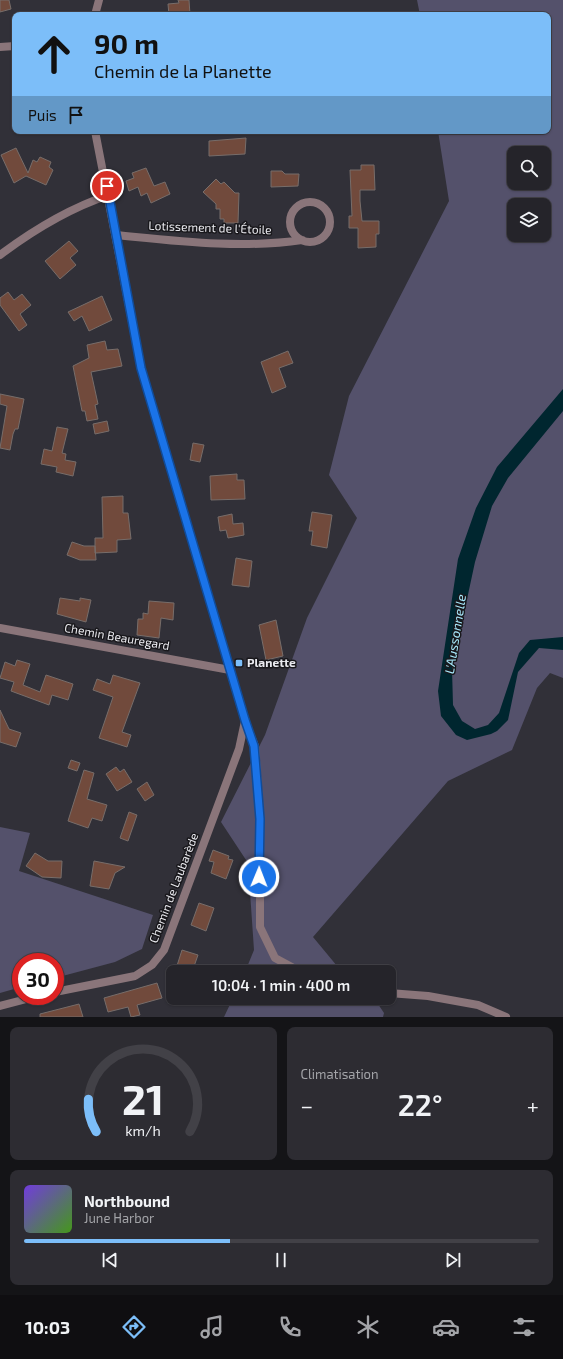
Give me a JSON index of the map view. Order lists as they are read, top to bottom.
{
  "streets": {
    "street": ["Lotissement de l'Étoile", "Chemin Beauregard", "Chemin de Laubarède"]
  },
  "water": ["L'Aussonnelle"],
  "places": {
    "transit": ["Planette"]
  },
  "page": {
    "turn": ["90 m", "Chemin de la Planette"],
    "then": "Puis",
    "limit": "30",
    "trip": "10:04 · 1 min · 400 m",
    "tile": "Climatisation",
    "heat": ["−", "22°", "+"],
    "song": ["Northbound", "June Harbor"],
    "tabs": "10:03",
    "gauge": ["21", "km/h"]
  }
}
